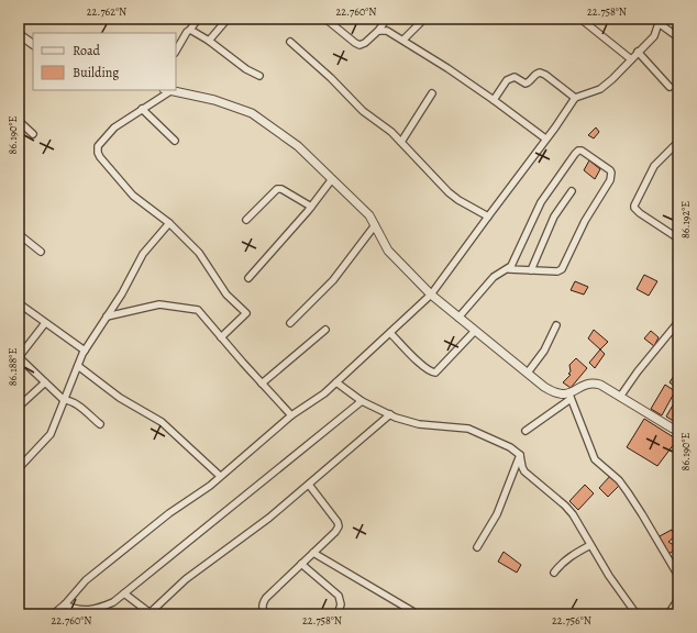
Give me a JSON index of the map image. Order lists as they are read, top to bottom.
{
  "legend": ["Road", "Building"],
  "coordinates": [
    "22.762°N",
    "22.760°N",
    "22.758°N",
    "86.190°E",
    "86.192°E",
    "86.188°E",
    "22.756°N"
  ]
}
